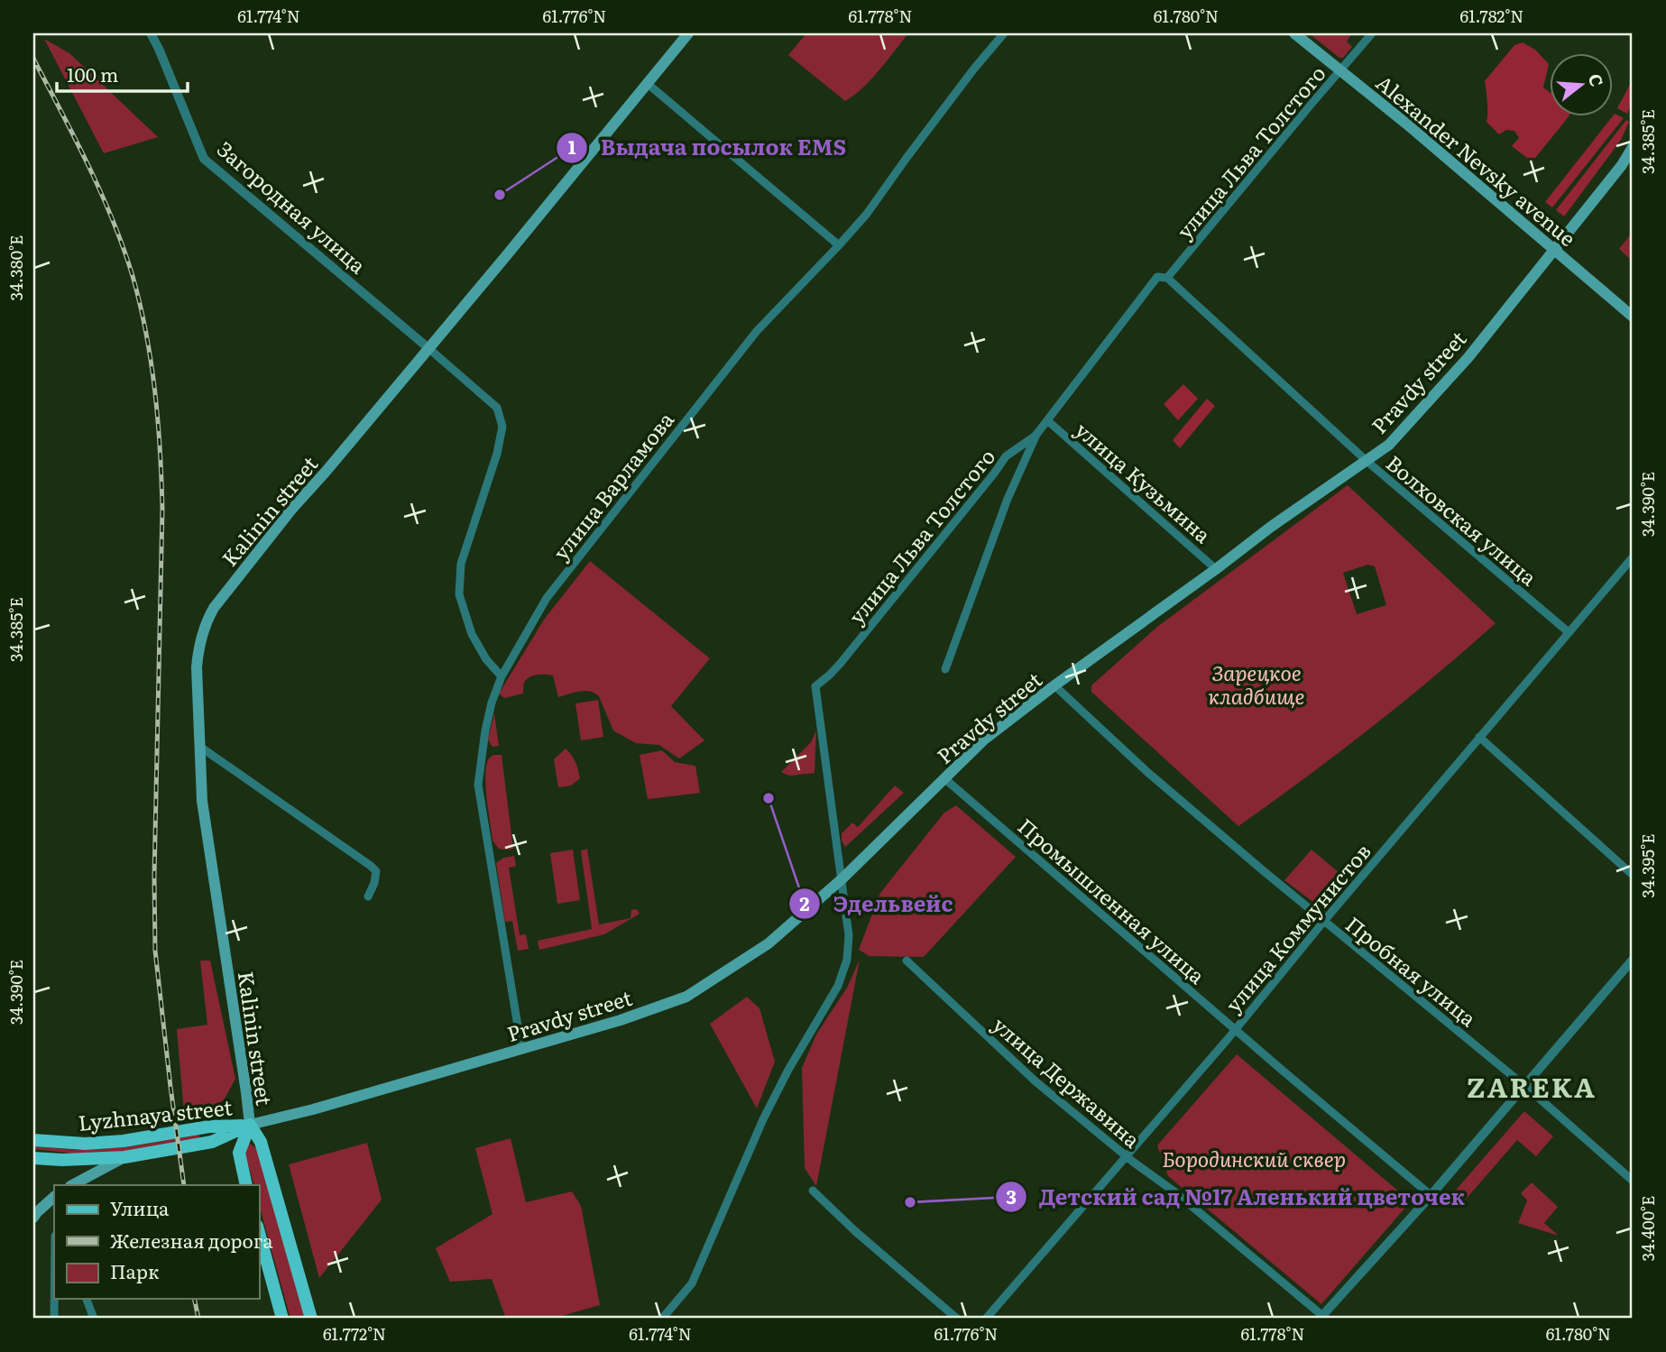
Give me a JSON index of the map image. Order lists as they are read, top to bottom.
{
  "streets": {
    "main road": [
      "Alexander Nevsky avenue",
      "Pravdy street",
      "Kalinin street",
      "Lyzhnaya street"
    ],
    "street": [
      "улица Льва Толстого",
      "Загородная улица",
      "улица Кузьмина",
      "улица Варламова",
      "Волховская улица",
      "Промышленная улица",
      "улица Коммунистов",
      "Пробная улица",
      "улица Державина"
    ]
  },
  "crossings": [
    ["улица Льва Толстого", "Alexander Nevsky avenue"],
    ["улица Льва Толстого", "Pravdy street"],
    ["улица Льва Толстого", "улица Кузьмина"],
    ["улица Льва Толстого", "Волховская улица"],
    ["Alexander Nevsky avenue", "Pravdy street"],
    ["Загородная улица", "Kalinin street"],
    ["Pravdy street", "улица Кузьмина"],
    ["Pravdy street", "улица Варламова"],
    ["Pravdy street", "Kalinin street"],
    ["Pravdy street", "Волховская улица"],
    ["Pravdy street", "Промышленная улица"],
    ["Pravdy street", "Пробная улица"],
    ["Pravdy street", "Lyzhnaya street"],
    ["Kalinin street", "Lyzhnaya street"],
    ["Волховская улица", "улица Коммунистов"],
    ["Промышленная улица", "улица Коммунистов"],
    ["улица Коммунистов", "Пробная улица"],
    ["улица Коммунистов", "улица Державина"]
  ],
  "districts": ["ZAREKA"],
  "parks": ["Зарецкое кладбище", "Бородинский сквер"],
  "places": ["Выдача посылок EMS", "Эдельвейс", "Детский сад №17 Аленький цветочек"],
  "legend": ["Улица", "Железная дорога", "Парк"],
  "scale_bar": "100 m",
  "north": "right",
  "coordinates": [
    "61.774°N",
    "61.776°N",
    "61.778°N",
    "61.780°N",
    "61.782°N",
    "34.385°E",
    "34.380°E",
    "34.390°E",
    "34.395°E",
    "34.400°E",
    "61.772°N"
  ]
}
